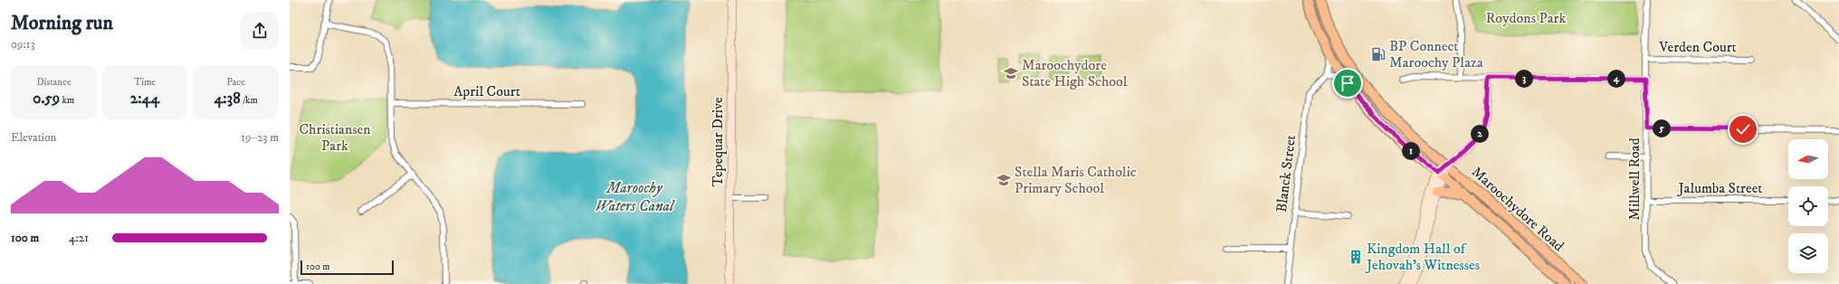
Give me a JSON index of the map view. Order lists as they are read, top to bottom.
{
  "streets": {
    "main road": ["Maroochydore Road"],
    "street": [
      "Verden Court",
      "April Court",
      "Tepequar Drive",
      "Blanck Street",
      "Millwell Road",
      "Jalumba Street"
    ]
  },
  "crossings": [
    ["Verden Court", "Millwell Road"],
    ["Millwell Road", "Jalumba Street"]
  ],
  "water": ["Maroochy Waters Canal"],
  "parks": ["Roydons Park", "Christiansen Park"],
  "places": {
    "fuel station": ["BP Connect Maroochy Plaza"],
    "school or university": ["Maroochydore State High School", "Stella Maris Catholic Primary School"],
    "building": ["Kingdom Hall of Jehovah's Witnesses"]
  },
  "scale_bar": "100 m",
  "north": "left",
  "page": {
    "heading": ["Morning run", "09:13"],
    "stats": [
      ["Distance", "0.59 km"],
      ["Time", "2:44"],
      ["Pace", "4:38 /km"]
    ],
    "pins": [
      "3",
      "4",
      "5",
      "2",
      "1"
    ],
    "chart": ["Elevation", "19–23 m"],
    "list": [
      {
        "name": "100 m",
        "note": "4:21"
      }
    ],
    "scale": "100 m"
  }
}
